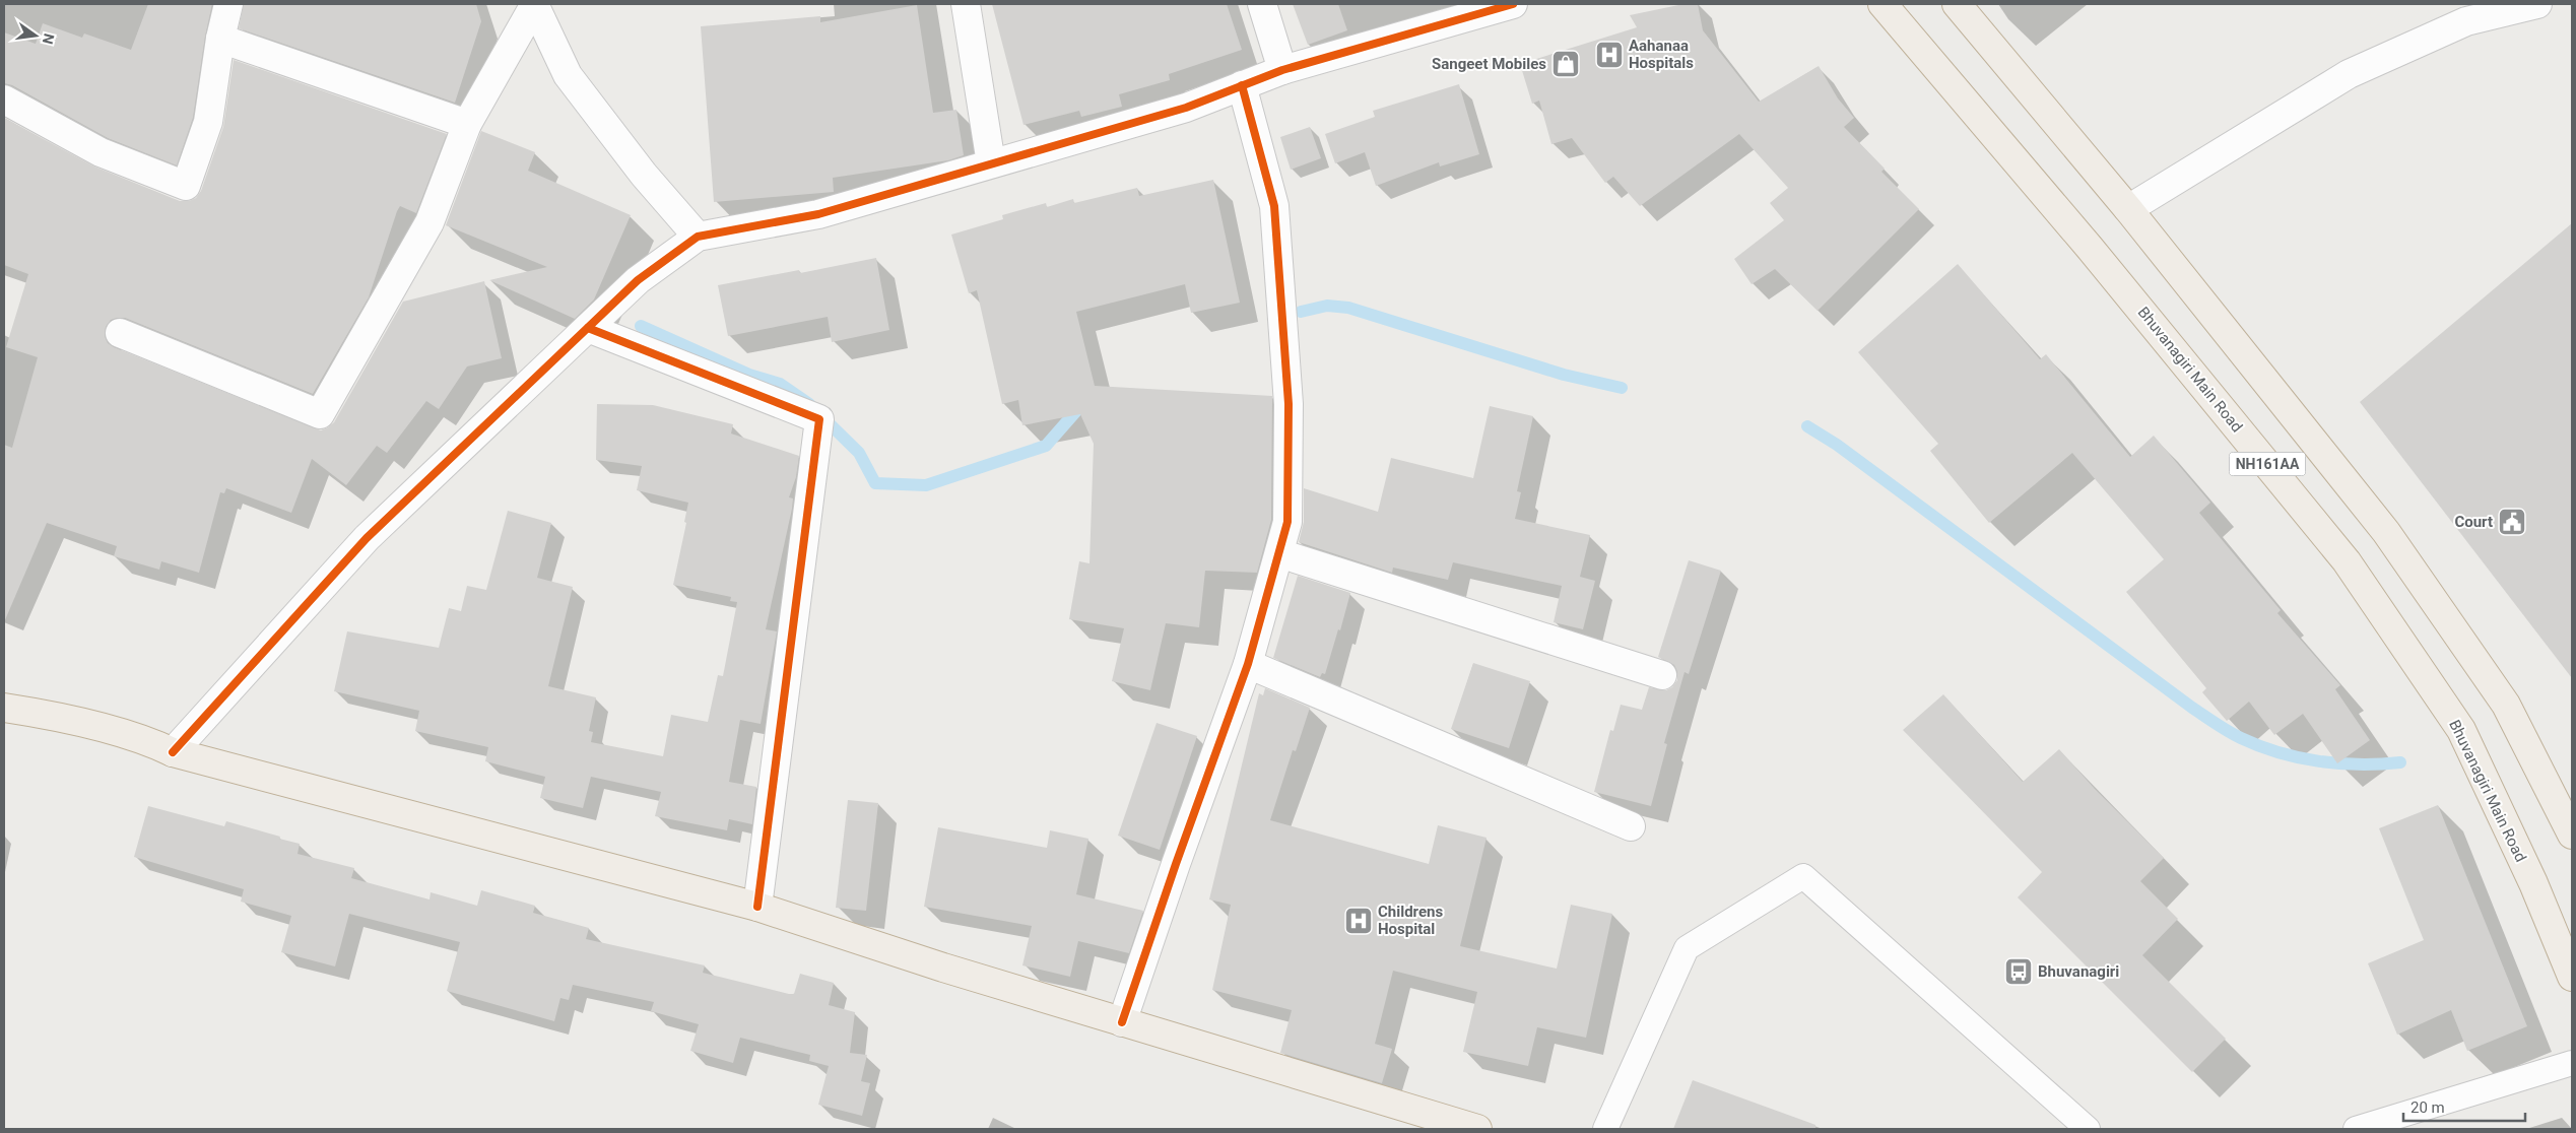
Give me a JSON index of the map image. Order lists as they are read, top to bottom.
{
  "streets": {
    "highway": ["Bhuvanagiri Main Road", "NH161AA"]
  },
  "places": {
    "hospital": ["Aahanaa Hospitals", "Childrens Hospital"],
    "shop": ["Sangeet Mobiles"],
    "public building": ["Court"],
    "bus stop": ["Bhuvanagiri"]
  },
  "scale_bar": "20 m",
  "north": "right"
}
